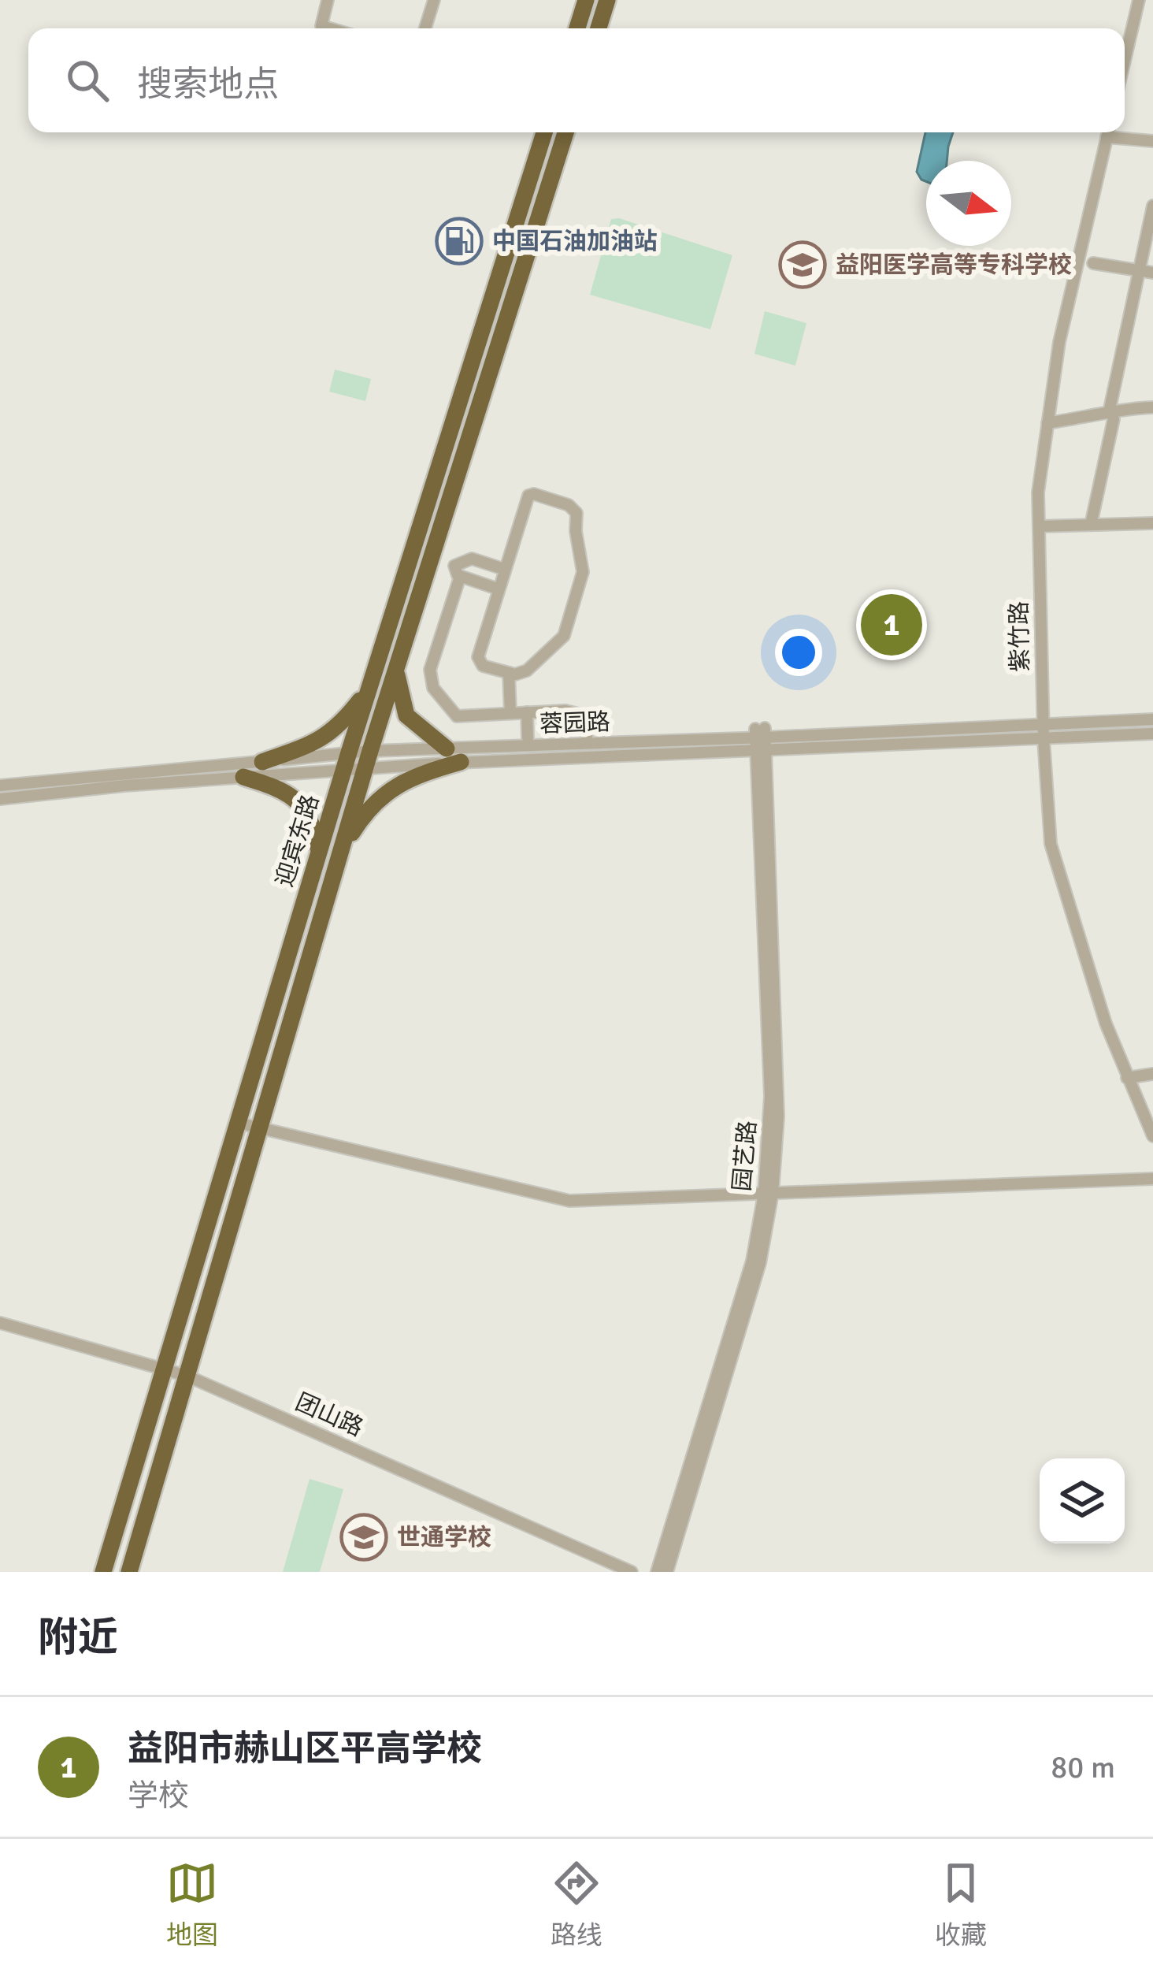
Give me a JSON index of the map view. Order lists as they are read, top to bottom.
{
  "streets": {
    "highway": ["迎宾东路"],
    "street": [
      "紫竹路",
      "蓉园路",
      "园艺路",
      "团山路"
    ]
  },
  "crossings": [
    ["紫竹路", "蓉园路"],
    ["蓉园路", "迎宾东路"],
    ["蓉园路", "园艺路"],
    ["迎宾东路", "团山路"]
  ],
  "places": {
    "fuel station": ["中国石油加油站"],
    "school or university": ["益阳医学高等专科学校", "世通学校"]
  },
  "north": "right",
  "page": {
    "search": "搜索地点",
    "pins": "1",
    "heading": "附近",
    "list": [
      {
        "mark": "1",
        "name": "益阳市赫山区平高学校",
        "note": "学校",
        "value": "80 m"
      }
    ],
    "nav": ["地图", "路线", "收藏"]
  }
}
